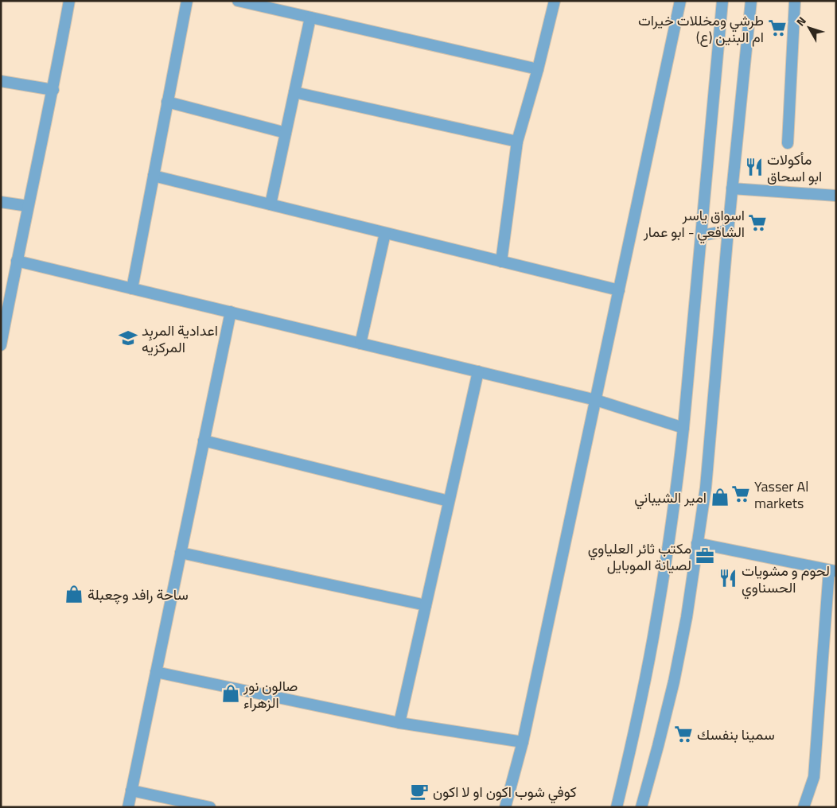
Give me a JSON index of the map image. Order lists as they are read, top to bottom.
{
  "places": {
    "supermarket": [
      "طرشي ومخللات خيرات ام البنين (ع)",
      "اسواق ياسر الشافعي - ابو عمار",
      "Yasser Al markets",
      "سمينا بنفسك"
    ],
    "restaurant": ["مأكولات ابو اسحاق", "لحوم و مشويات الحسناوي"],
    "school or university": ["اعدادية المربِد المركزيه"],
    "shop": ["امير الشيباني", "ساحة رافد وچعبلة", "صالون نور الزهراء"],
    "office": ["مكتب ثائر العلياوي لصيانة الموبايل"],
    "cafe": ["كوفي شوب اكون او لا اكون"]
  },
  "north": "top left"
}
